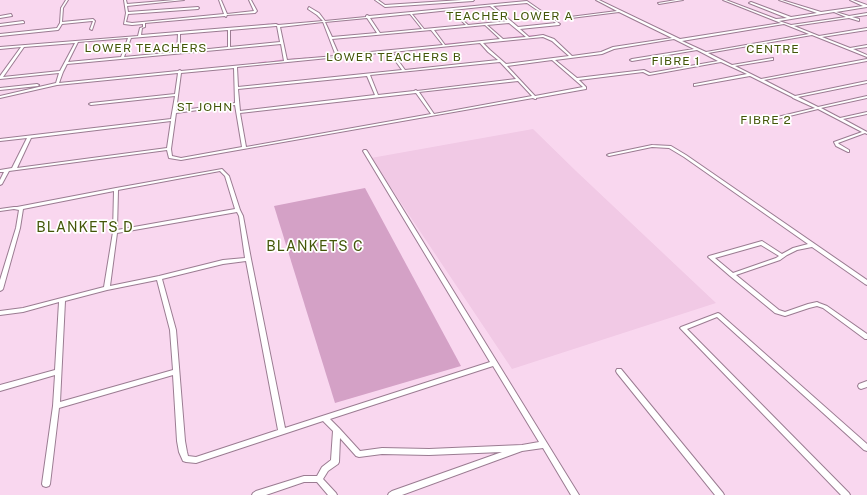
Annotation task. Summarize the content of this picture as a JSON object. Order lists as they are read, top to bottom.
{
  "districts": [
    "TEACHER LOWER A",
    "LOWER TEACHERS",
    "CENTRE",
    "LOWER TEACHERS B",
    "FIBRE 1",
    "ST JOHN",
    "FIBRE 2",
    "BLANKETS D",
    "BLANKETS C"
  ]
}
